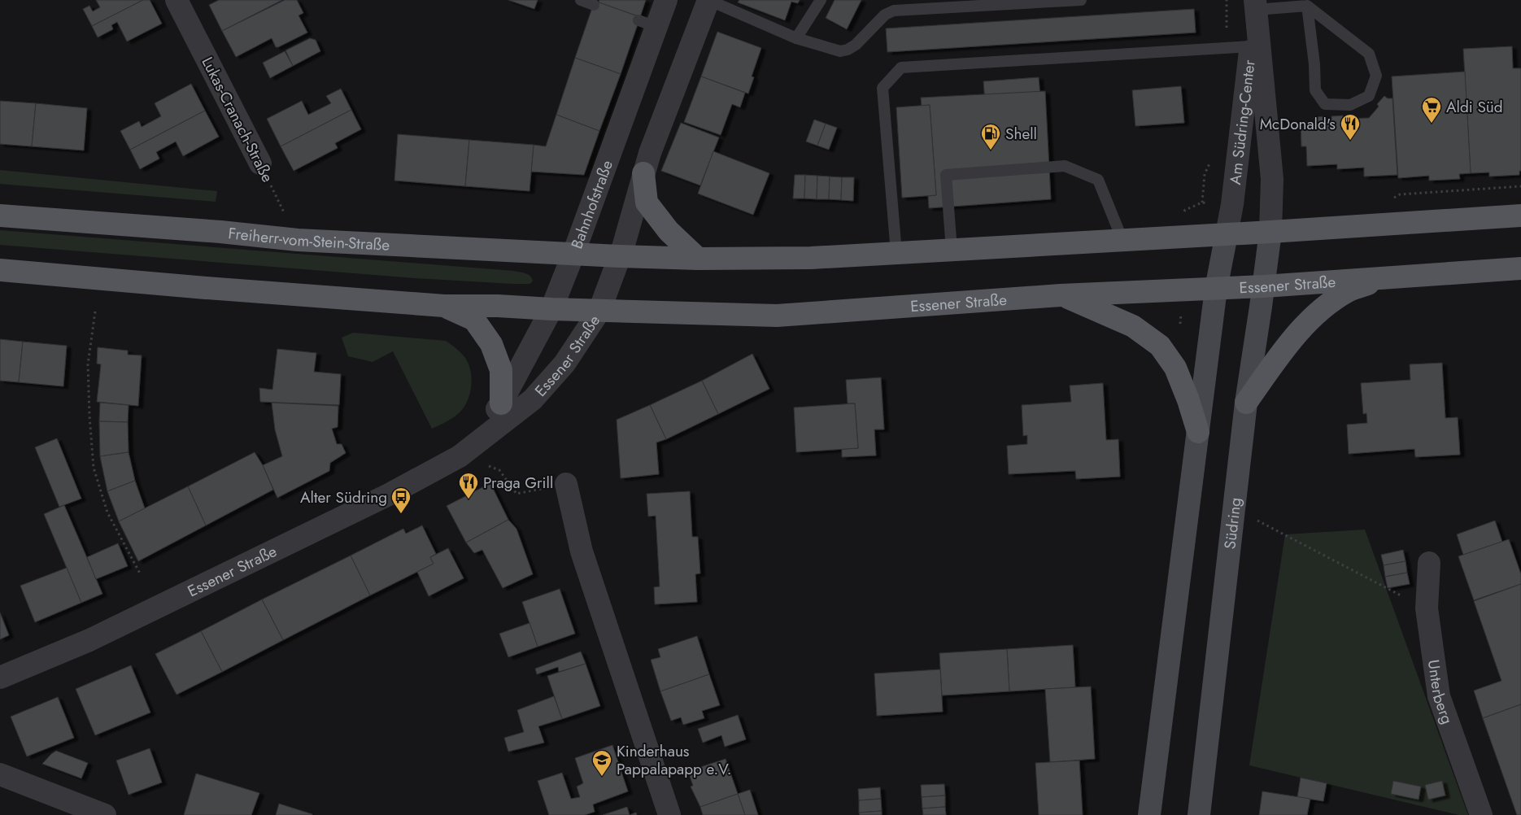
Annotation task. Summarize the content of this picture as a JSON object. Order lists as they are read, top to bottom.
{
  "streets": {
    "main road": ["Freiherr-vom-Stein-Straße", "Essener Straße", "Südring"],
    "street": [
      "Lukas-Cranach-Straße",
      "Am Südring-Center",
      "Bahnhofstraße",
      "Unterberg"
    ]
  },
  "crossings": [
    ["Lukas-Cranach-Straße", "Freiherr-vom-Stein-Straße"],
    ["Am Südring-Center", "Südring"],
    ["Bahnhofstraße", "Freiherr-vom-Stein-Straße"],
    ["Bahnhofstraße", "Essener Straße"],
    ["Essener Straße", "Südring"]
  ],
  "places": {
    "supermarket": ["Aldi Süd"],
    "restaurant": ["McDonald's", "Praga Grill"],
    "fuel station": ["Shell"],
    "bus stop": ["Alter Südring"],
    "school or university": ["Kinderhaus Pappalapapp e.V."]
  }
}
